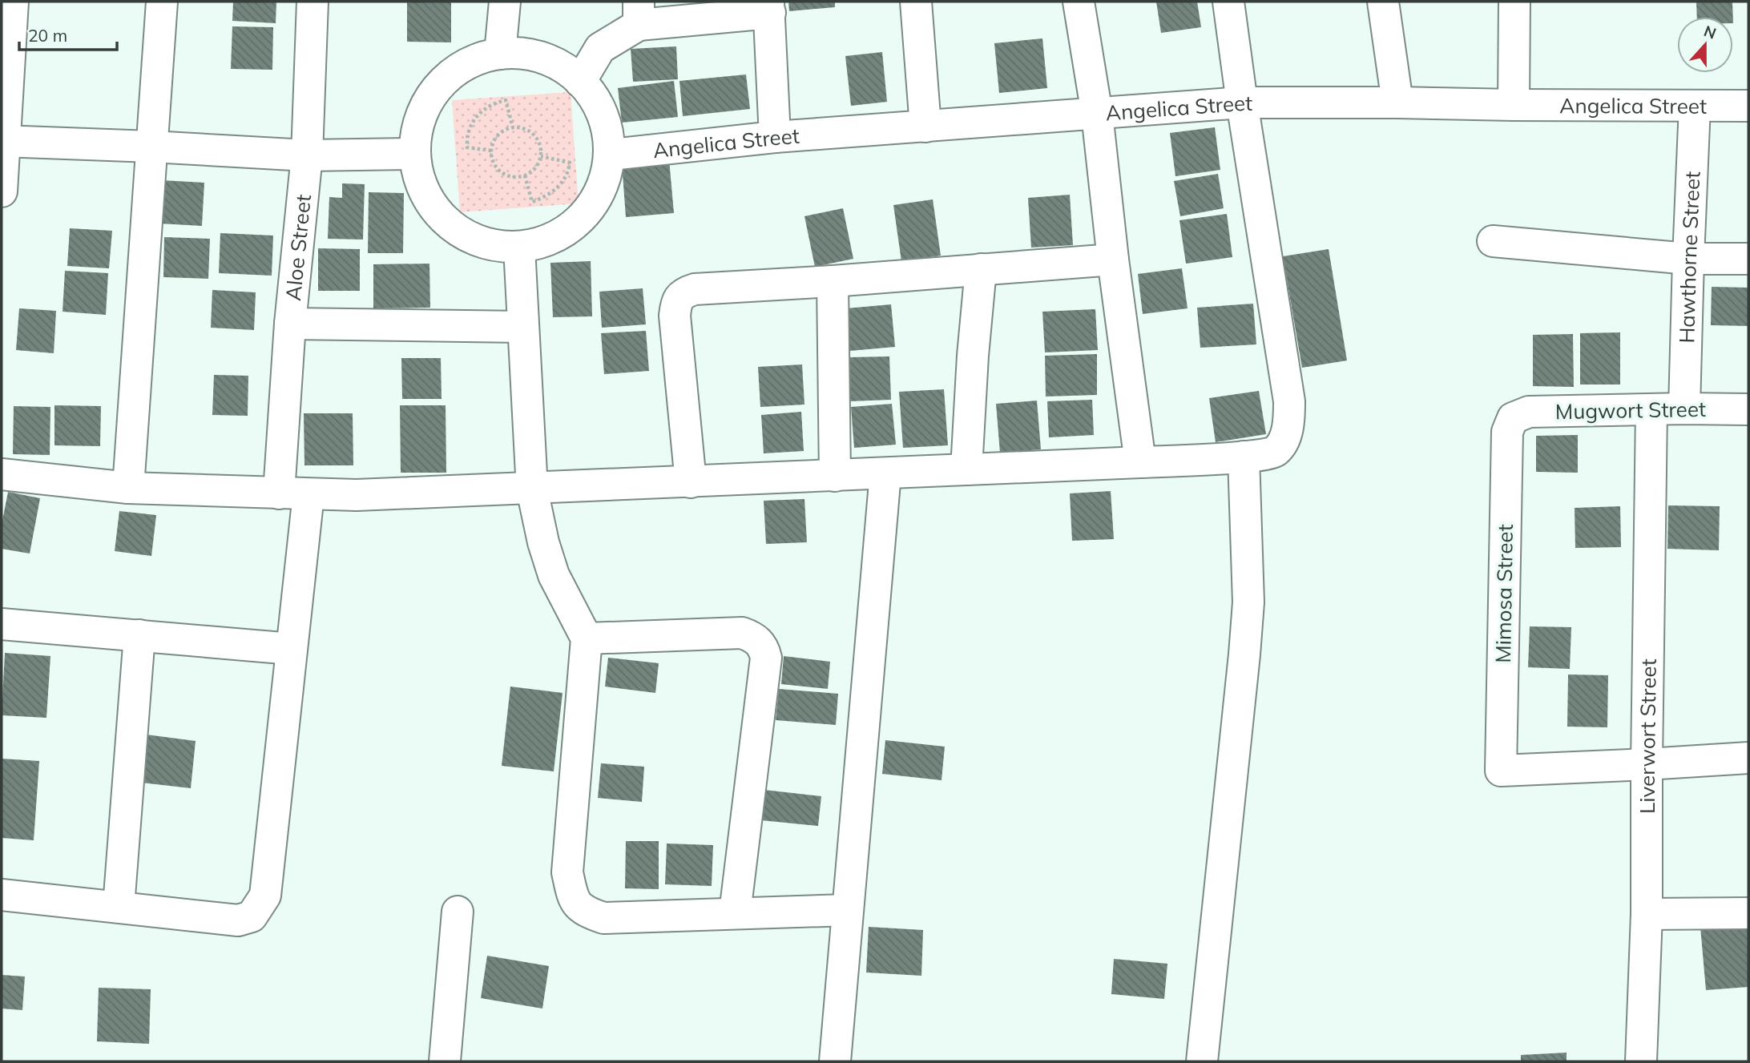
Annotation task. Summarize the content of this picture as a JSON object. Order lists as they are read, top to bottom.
{
  "streets": {
    "street": [
      "Angelica Street",
      "Aloe Street",
      "Hawthorne Street",
      "Mugwort Street",
      "Mimosa Street",
      "Liverwort Street"
    ]
  },
  "crossings": [
    ["Angelica Street", "Hawthorne Street"],
    ["Hawthorne Street", "Mugwort Street"],
    ["Mugwort Street", "Mimosa Street"],
    ["Mugwort Street", "Liverwort Street"],
    ["Mimosa Street", "Liverwort Street"]
  ],
  "scale_bar": "20 m",
  "north": "top"
}
